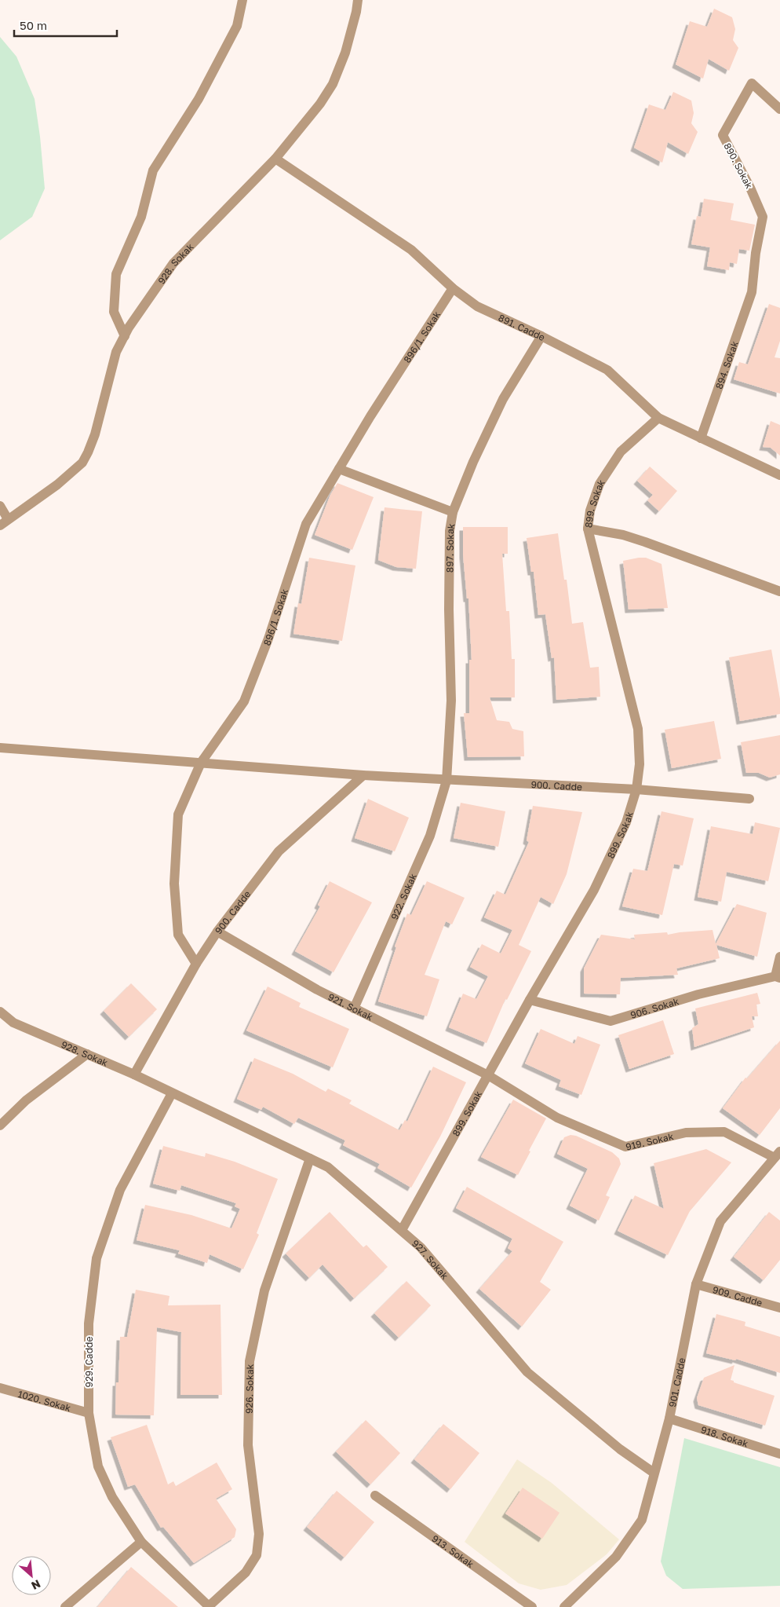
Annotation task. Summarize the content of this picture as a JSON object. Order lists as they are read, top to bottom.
{
  "streets": {
    "street": [
      "890. Sokak",
      "928. Sokak",
      "891. Cadde",
      "896/1. Sokak",
      "894. Sokak",
      "899. Sokak",
      "897. Sokak",
      "900. Cadde",
      "922. Sokak",
      "921. Sokak",
      "906. Sokak",
      "919. Sokak",
      "927. Sokak",
      "909. Cadde",
      "929. Cadde",
      "901. Cadde",
      "926. Sokak",
      "1020. Sokak",
      "918. Sokak",
      "913. Sokak"
    ]
  },
  "crossings": [
    ["890. Sokak", "894. Sokak"],
    ["928. Sokak", "891. Cadde"],
    ["928. Sokak", "900. Cadde"],
    ["928. Sokak", "927. Sokak"],
    ["928. Sokak", "929. Cadde"],
    ["891. Cadde", "896/1. Sokak"],
    ["891. Cadde", "894. Sokak"],
    ["891. Cadde", "899. Sokak"],
    ["891. Cadde", "897. Sokak"],
    ["896/1. Sokak", "900. Cadde"],
    ["899. Sokak", "900. Cadde"],
    ["899. Sokak", "921. Sokak"],
    ["899. Sokak", "906. Sokak"],
    ["899. Sokak", "919. Sokak"],
    ["899. Sokak", "927. Sokak"],
    ["897. Sokak", "900. Cadde"],
    ["897. Sokak", "922. Sokak"],
    ["900. Cadde", "922. Sokak"],
    ["900. Cadde", "921. Sokak"],
    ["922. Sokak", "921. Sokak"],
    ["921. Sokak", "919. Sokak"],
    ["919. Sokak", "901. Cadde"],
    ["927. Sokak", "929. Cadde"],
    ["927. Sokak", "901. Cadde"],
    ["927. Sokak", "926. Sokak"],
    ["909. Cadde", "901. Cadde"],
    ["929. Cadde", "926. Sokak"],
    ["929. Cadde", "1020. Sokak"],
    ["901. Cadde", "918. Sokak"]
  ],
  "scale_bar": "50 m",
  "north": "bottom right"
}
